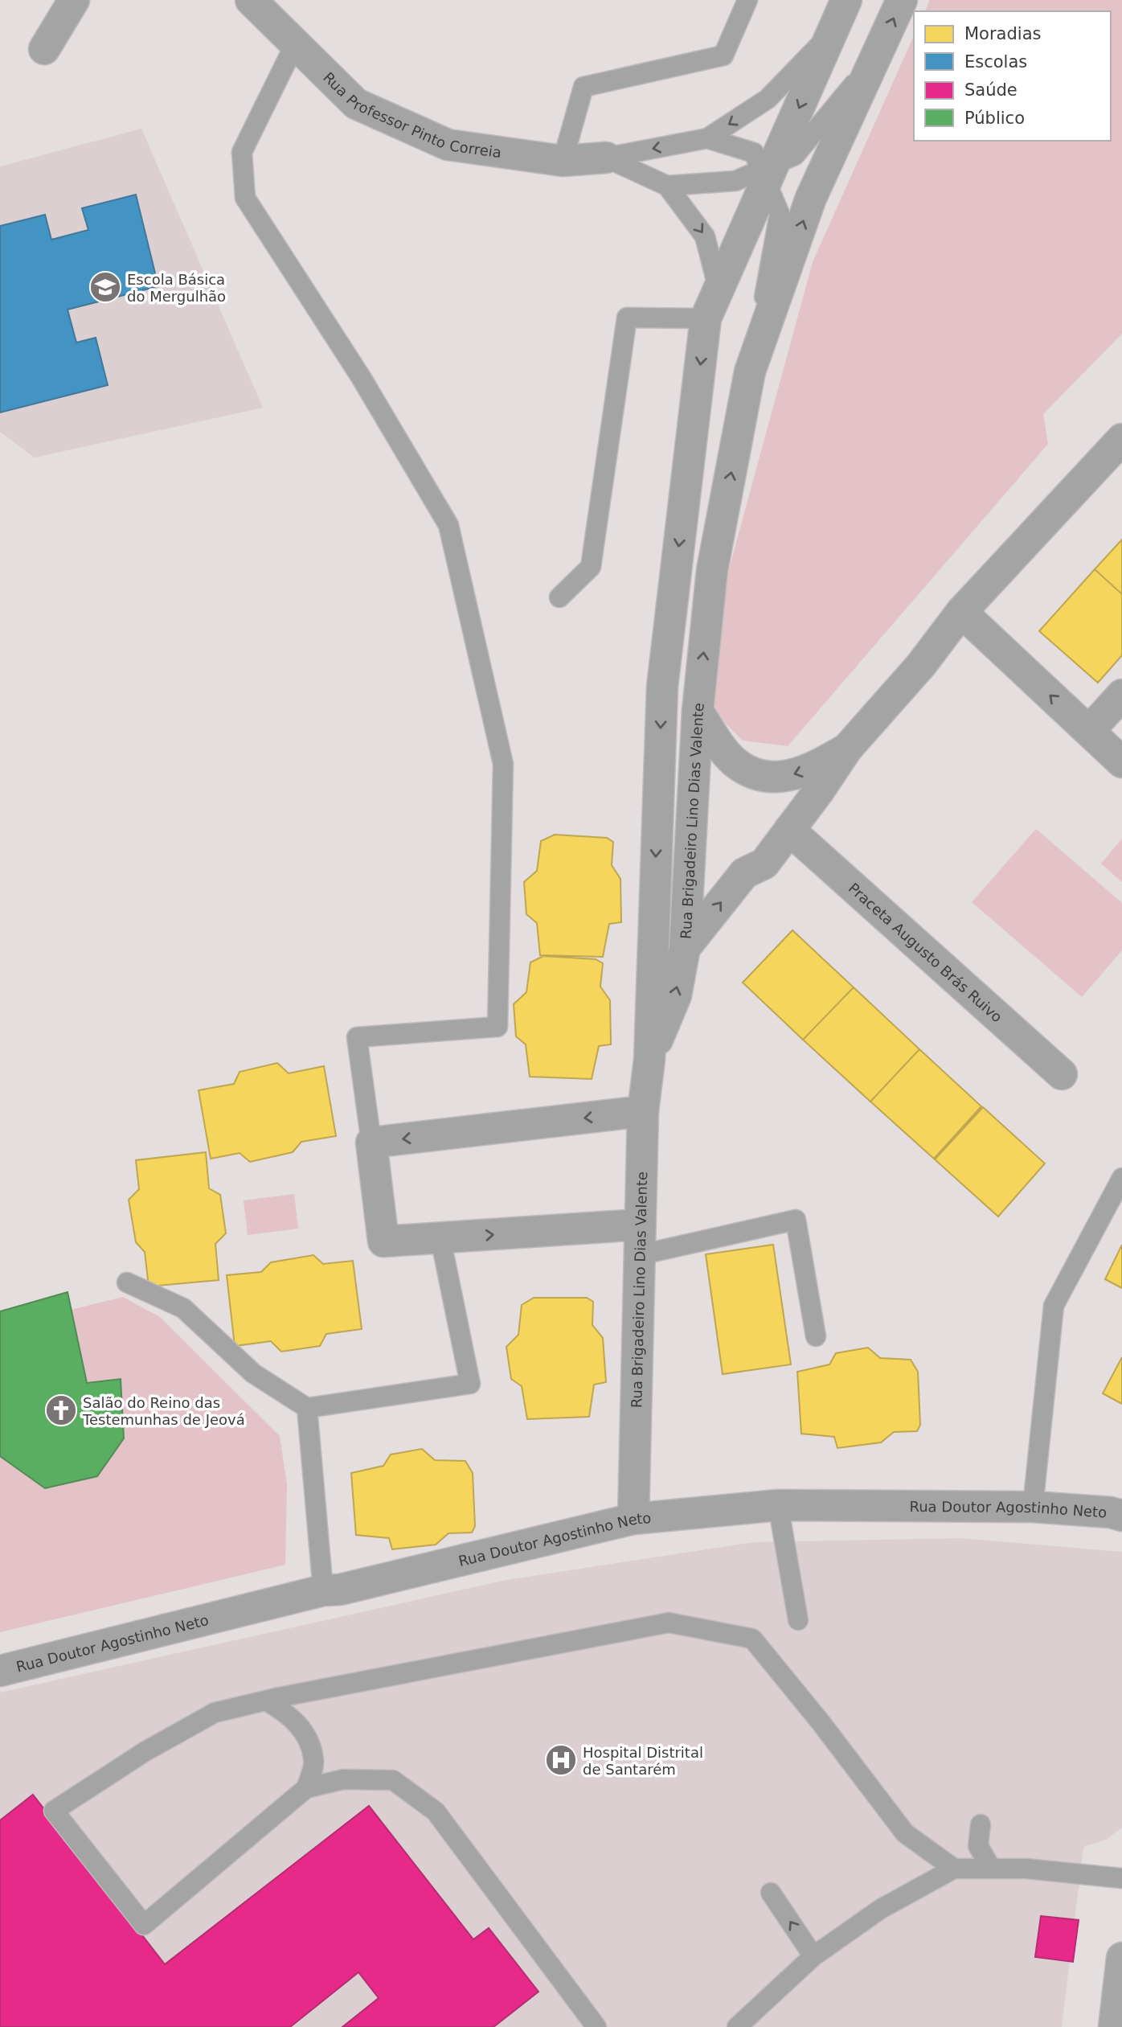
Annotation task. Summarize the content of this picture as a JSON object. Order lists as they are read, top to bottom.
{
  "streets": {
    "street": [
      "Rua Professor Pinto Correia",
      "Rua Brigadeiro Lino Dias Valente",
      "Praceta Augusto Brás Ruivo",
      "Rua Doutor Agostinho Neto"
    ]
  },
  "crossings": [
    ["Rua Brigadeiro Lino Dias Valente", "Praceta Augusto Brás Ruivo"],
    ["Rua Brigadeiro Lino Dias Valente", "Rua Doutor Agostinho Neto"]
  ],
  "places": {
    "school or university": ["Escola Básica do Mergulhão"],
    "church": ["Salão do Reino das Testemunhas de Jeová"],
    "hospital": ["Hospital Distrital de Santarém"]
  },
  "legend": [
    "Moradias",
    "Escolas",
    "Saúde",
    "Público"
  ]
}
